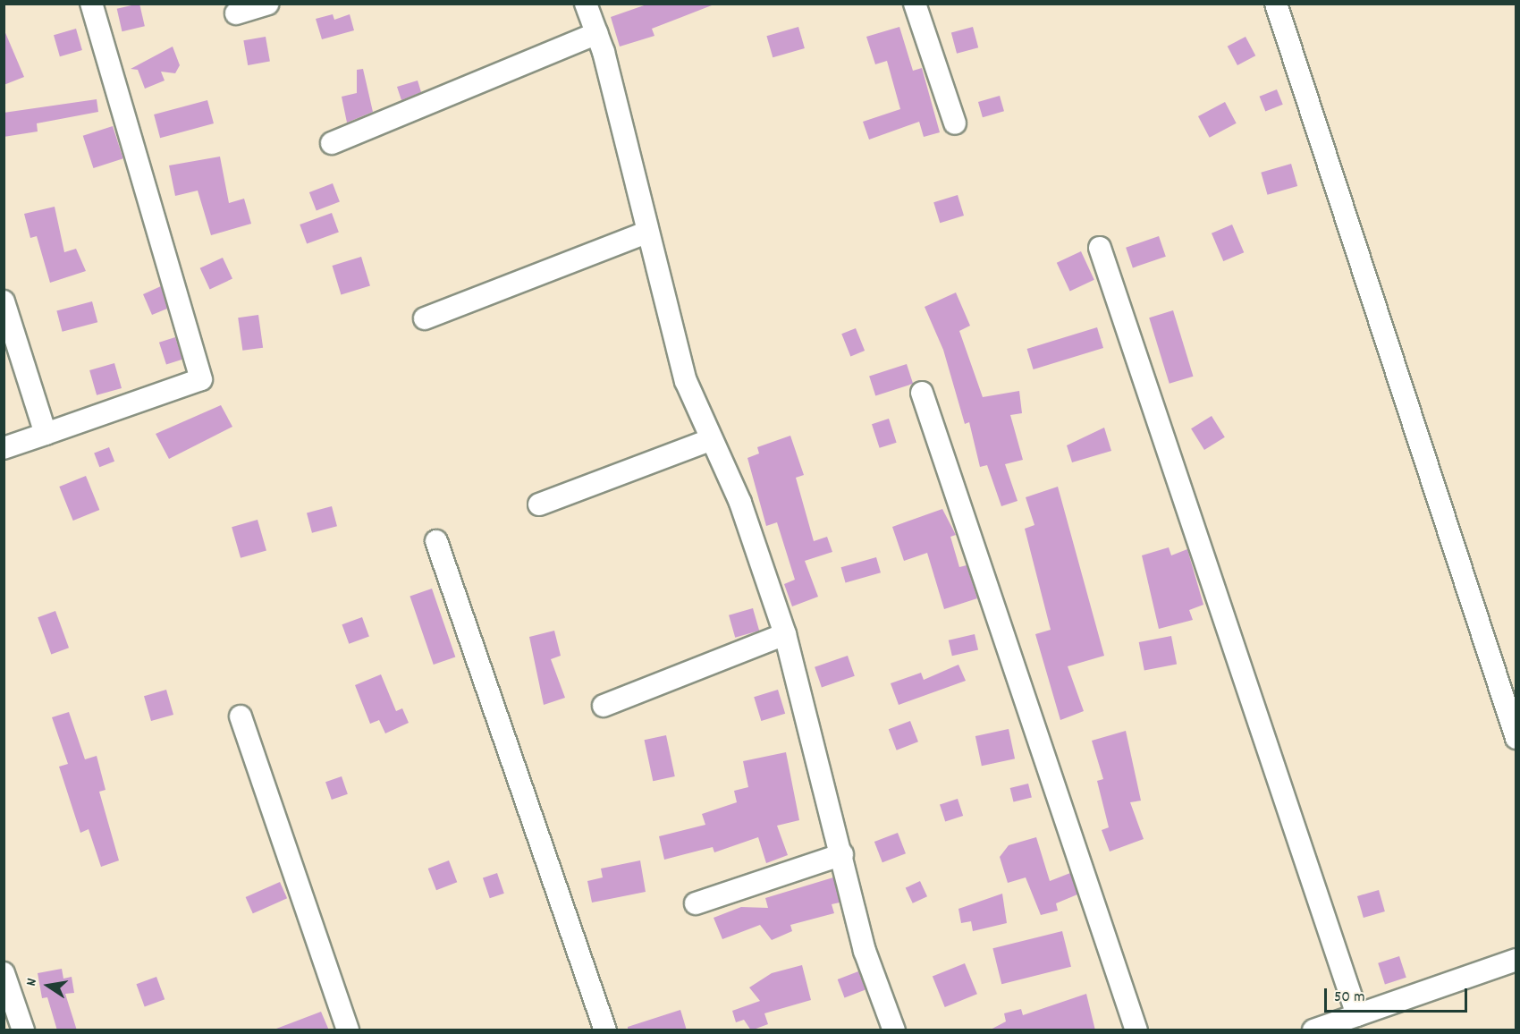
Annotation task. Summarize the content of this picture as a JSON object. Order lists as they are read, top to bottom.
{
  "scale_bar": "50 m",
  "north": "left"
}
